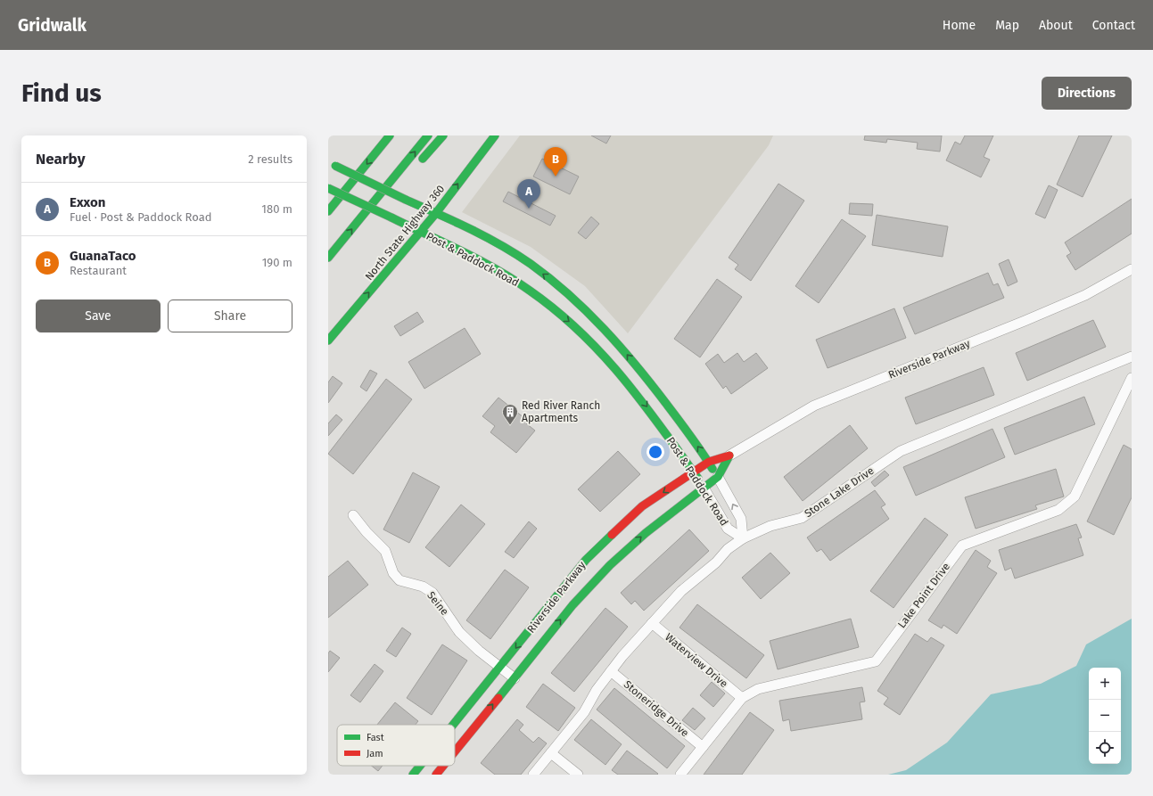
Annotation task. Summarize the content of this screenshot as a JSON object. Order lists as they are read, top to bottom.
{
  "streets": {
    "main road": ["North State Highway 360", "Post & Paddock Road", "Riverside Parkway"],
    "street": [
      "Stone Lake Drive",
      "Lake Point Drive",
      "Seine",
      "Waterview Drive",
      "Stoneridge Drive"
    ]
  },
  "crossings": [
    ["North State Highway 360", "Post & Paddock Road"],
    ["Post & Paddock Road", "Riverside Parkway"],
    ["Post & Paddock Road", "Stone Lake Drive"],
    ["Riverside Parkway", "Seine"],
    ["Stone Lake Drive", "Waterview Drive"],
    ["Stone Lake Drive", "Stoneridge Drive"],
    ["Lake Point Drive", "Waterview Drive"],
    ["Lake Point Drive", "Stoneridge Drive"]
  ],
  "places": {
    "building": ["Red River Ranch Apartments"]
  },
  "legend": ["Fast", "Jam"],
  "page": {
    "header": "Gridwalk",
    "nav": [
      "Home",
      "Map",
      "About",
      "Contact"
    ],
    "buttons": [
      "Directions",
      ["Save", "Share"]
    ],
    "title": "Find us",
    "heading": ["Nearby", "2 results"],
    "pins": ["B", "A"],
    "list": [
      {
        "mark": "A",
        "name": "Exxon",
        "note": "Fuel · Post & Paddock Road",
        "value": "180 m"
      },
      {
        "mark": "B",
        "name": "GuanaTaco",
        "note": "Restaurant",
        "value": "190 m"
      }
    ],
    "map_buttons": ["+", "−"]
  }
}
